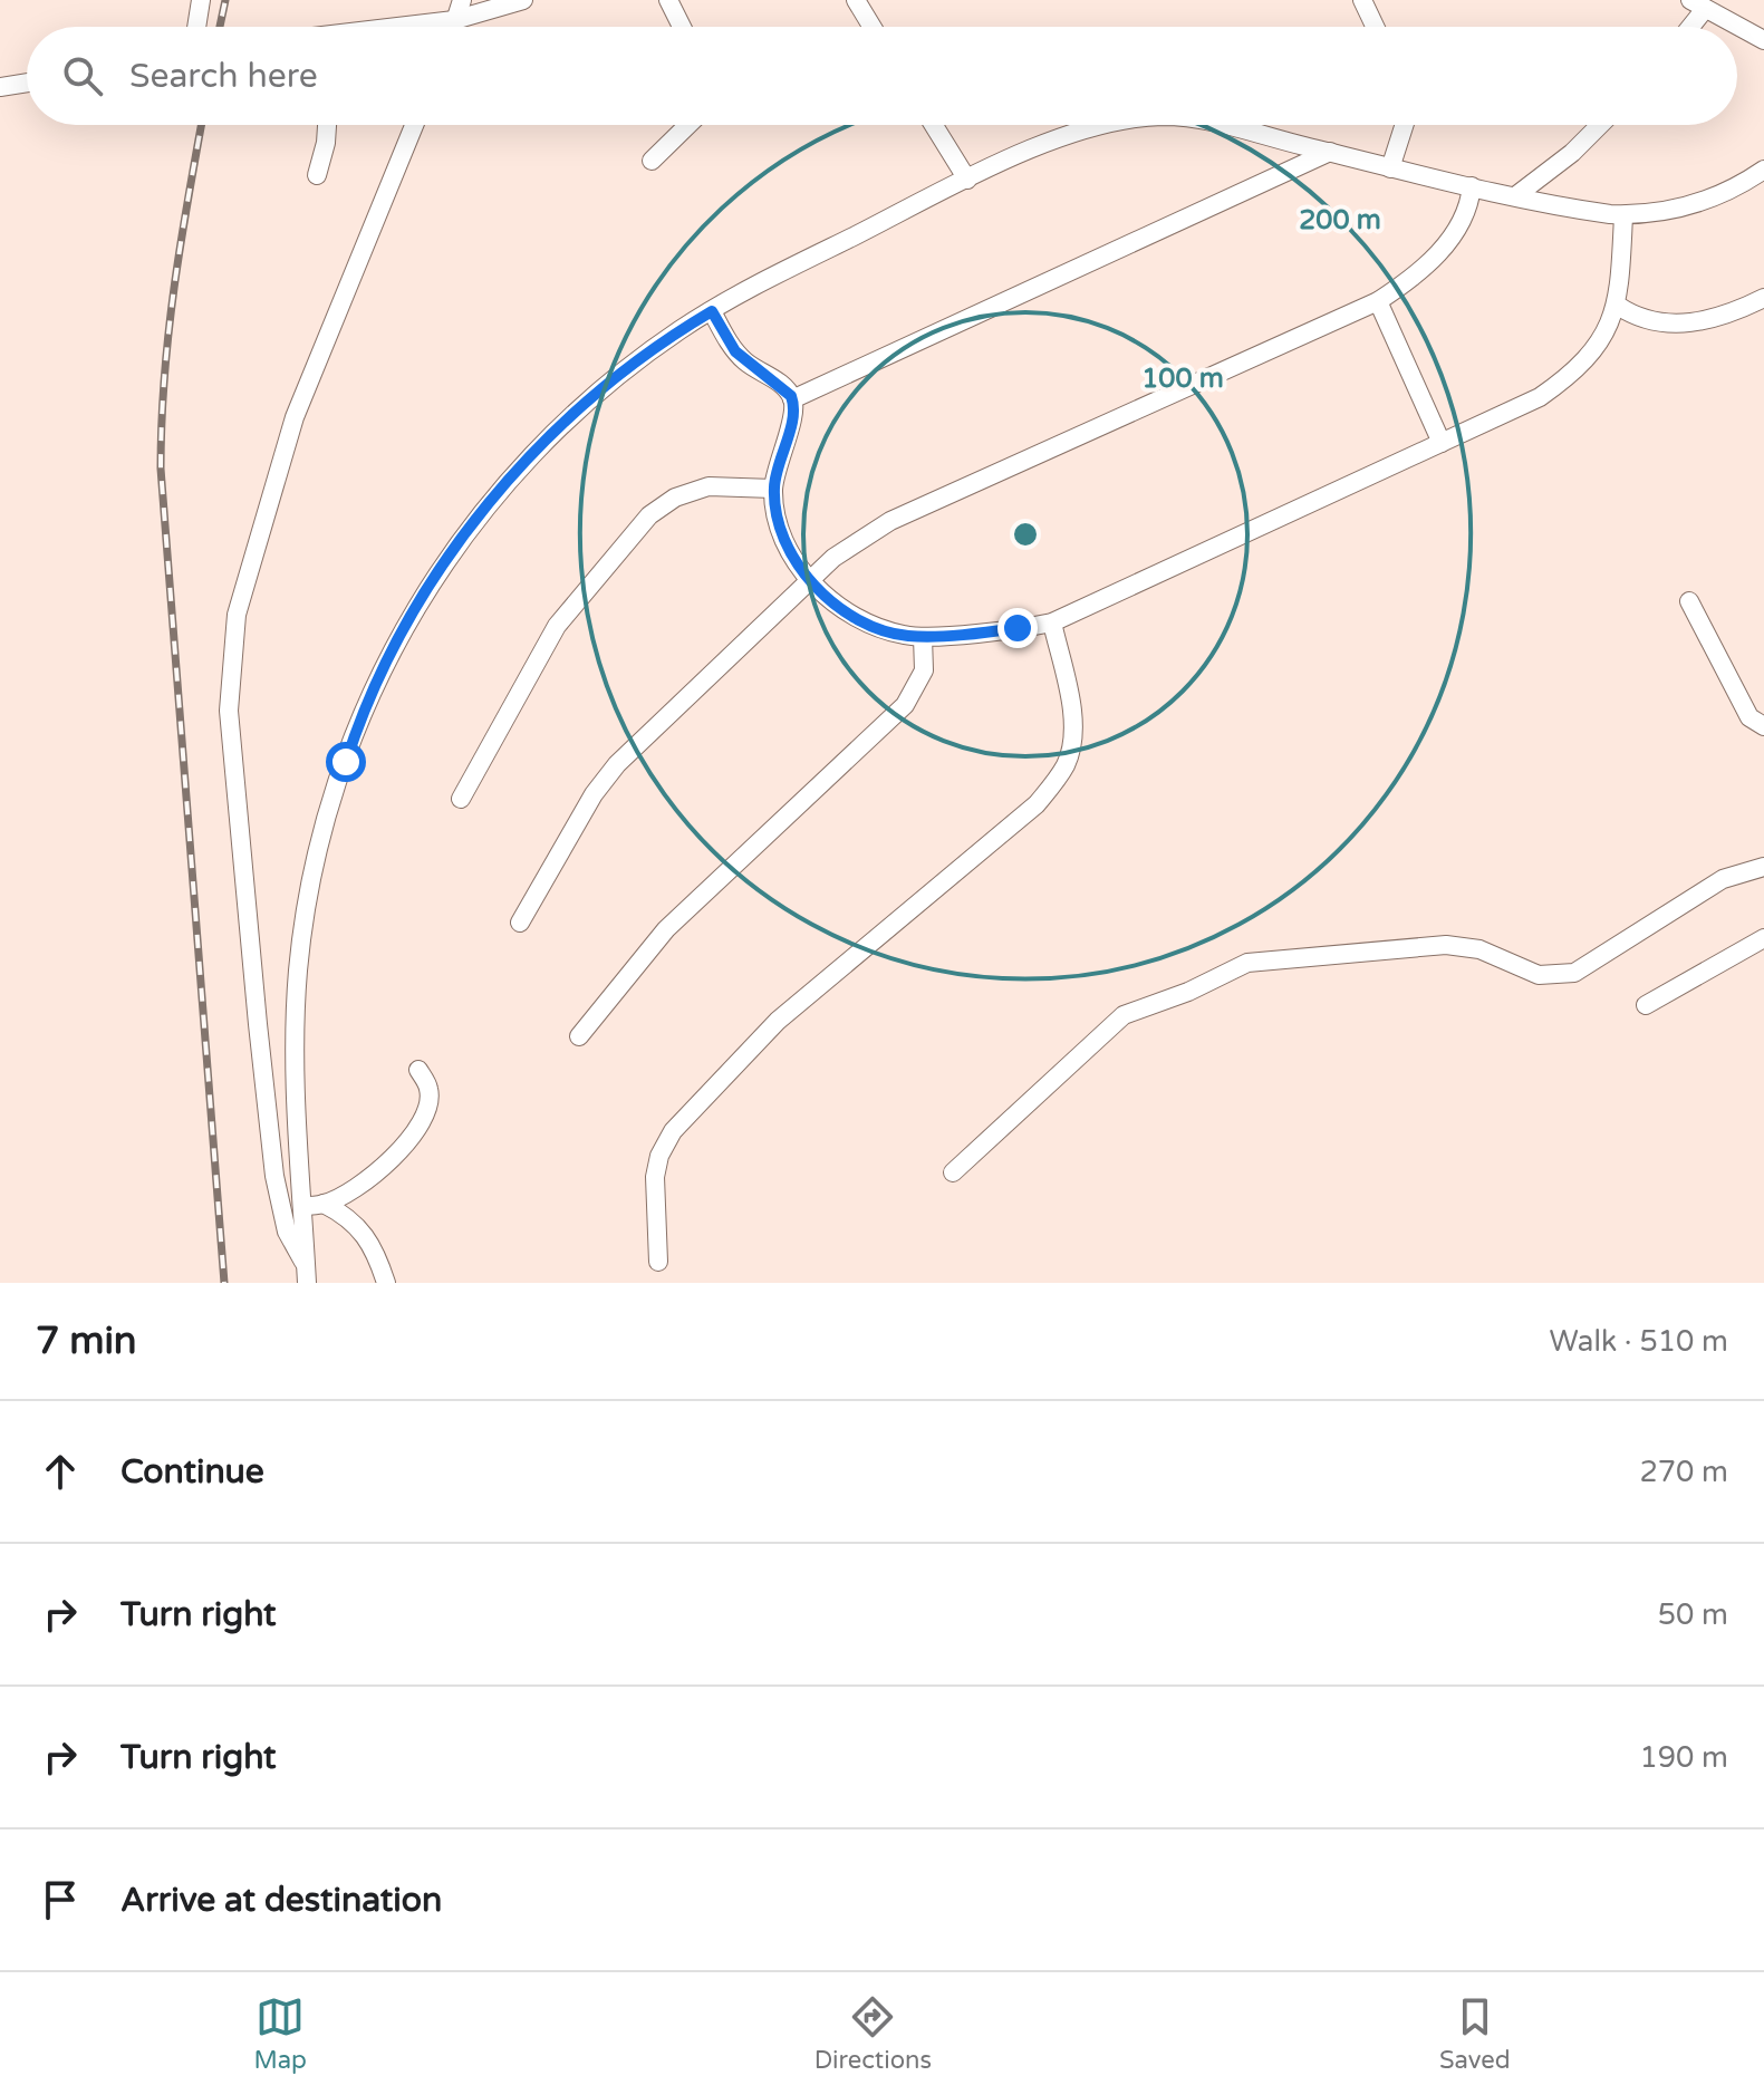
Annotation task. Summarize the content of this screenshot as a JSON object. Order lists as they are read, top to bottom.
{
  "page": {
    "search": "Search here",
    "heading": ["7 min", "Walk · 510 m"],
    "list": [
      ["Continue", "270 m"],
      ["Turn right", "50 m"],
      ["Turn right", "190 m"],
      "Arrive at destination"
    ],
    "nav": ["Map", "Directions", "Saved"]
  },
  "rings": ["200 m", "100 m"]
}
